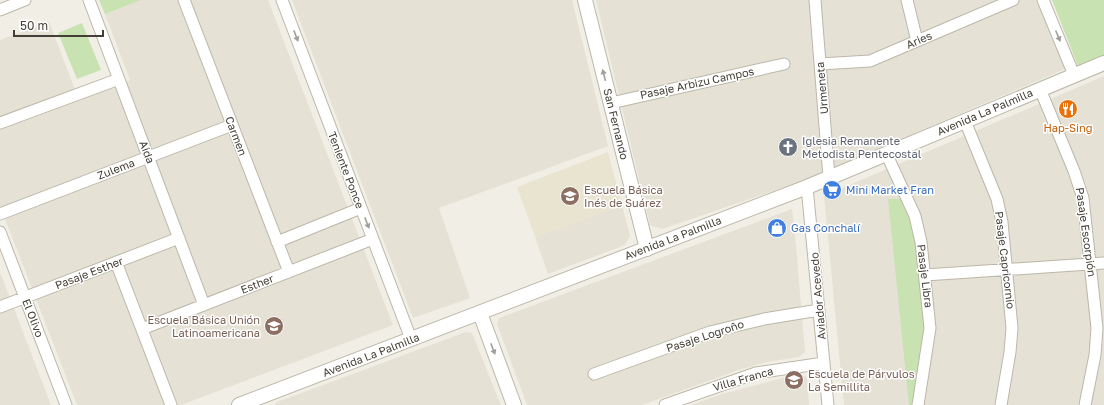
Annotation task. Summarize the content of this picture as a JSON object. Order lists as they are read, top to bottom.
{
  "streets": {
    "street": [
      "Aries",
      "Pasaje Arbizu Campos",
      "Urmeneta",
      "Avenida La Palmilla",
      "San Fernando",
      "Carmen",
      "Aida",
      "Zulema",
      "Teniente Ponce",
      "Pasaje Escorpión",
      "Pasaje Capricornio",
      "Pasaje Esther",
      "Pasaje Libra",
      "Esther",
      "Aviador Acevedo",
      "El Olivo",
      "Pasaje Logroño",
      "Villa Franca"
    ]
  },
  "crossings": [
    ["Aries", "Urmeneta"],
    ["Pasaje Arbizu Campos", "San Fernando"],
    ["Urmeneta", "Avenida La Palmilla"],
    ["Avenida La Palmilla", "San Fernando"],
    ["Avenida La Palmilla", "Teniente Ponce"],
    ["Avenida La Palmilla", "Pasaje Escorpión"],
    ["Avenida La Palmilla", "Pasaje Capricornio"],
    ["Avenida La Palmilla", "Pasaje Libra"],
    ["Avenida La Palmilla", "Aviador Acevedo"],
    ["Carmen", "Zulema"],
    ["Carmen", "Esther"],
    ["Aida", "Zulema"],
    ["Aida", "Pasaje Esther"],
    ["Aida", "Esther"],
    ["Teniente Ponce", "Esther"],
    ["Pasaje Esther", "El Olivo"],
    ["Aviador Acevedo", "Pasaje Logroño"],
    ["Aviador Acevedo", "Villa Franca"]
  ],
  "one_way": ["San Fernando", "Teniente Ponce"],
  "places": {
    "restaurant": ["Hap-Sing"],
    "church": ["Iglesia Remanente Metodista Pentecostal"],
    "supermarket": ["Mini Market Fran"],
    "school or university": ["Escuela Básica Inés de Suárez", "Escuela Básica Unión Latinoamericana", "Escuela de Párvulos La Semillita"],
    "shop": ["Gas Conchalí"]
  },
  "scale_bar": "50 m"
}
